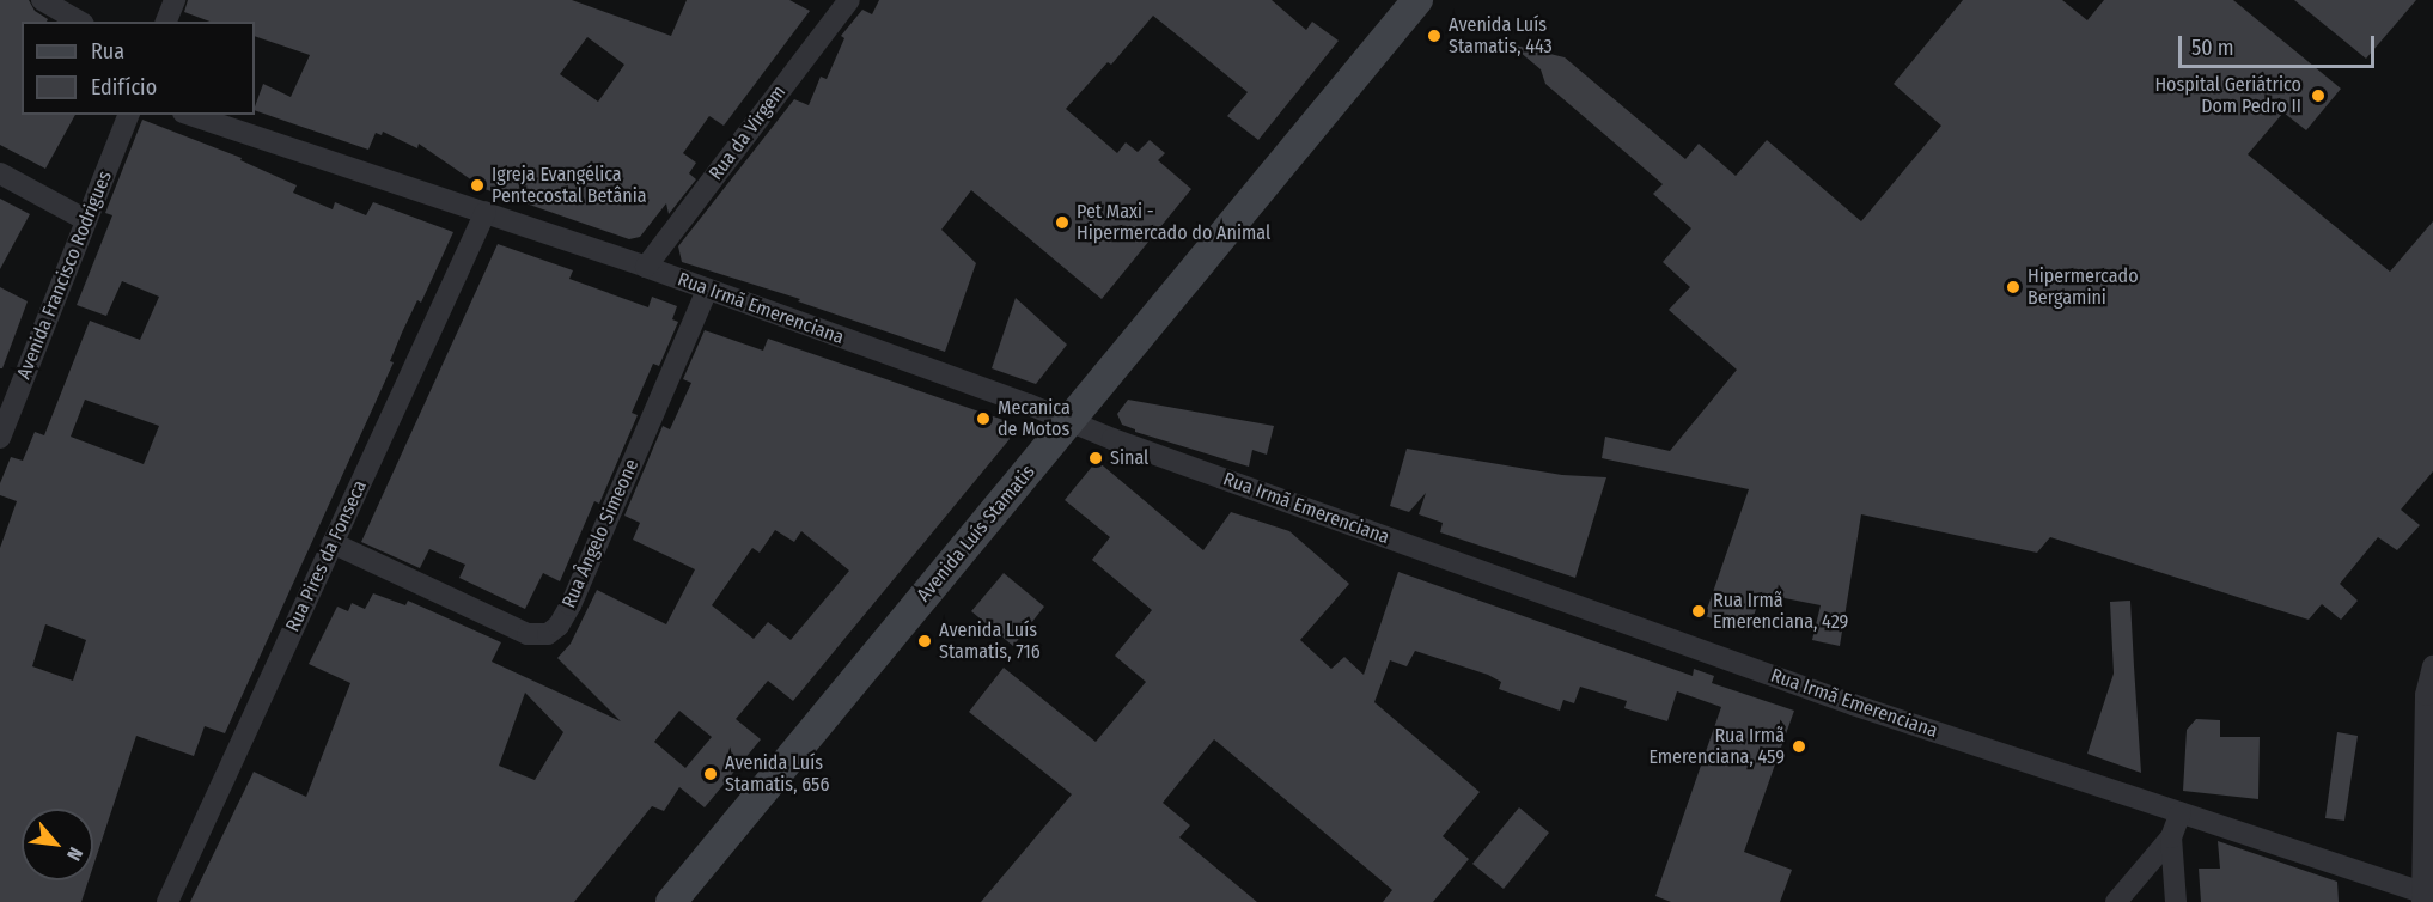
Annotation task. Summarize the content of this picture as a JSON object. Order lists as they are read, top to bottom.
{
  "streets": {
    "main road": ["Avenida Luís Stamatis"],
    "street": [
      "Rua da Virgem",
      "Avenida Francisco Rodrigues",
      "Rua Irmã Emerenciana",
      "Rua Ângelo Simeone",
      "Rua Pires da Fonseca"
    ]
  },
  "crossings": [
    ["Rua da Virgem", "Rua Irmã Emerenciana"],
    ["Rua Irmã Emerenciana", "Rua Ângelo Simeone"],
    ["Rua Irmã Emerenciana", "Avenida Luís Stamatis"],
    ["Rua Irmã Emerenciana", "Rua Pires da Fonseca"],
    ["Rua Ângelo Simeone", "Rua Pires da Fonseca"]
  ],
  "places": [
    "Avenida Luís Stamatis, 443",
    "Hospital Geriátrico Dom Pedro II",
    "Igreja Evangélica Pentecostal Betânia",
    "Pet Maxi - Hipermercado do Animal",
    "Hipermercado Bergamini",
    "Mecanica de Motos",
    "Sinal",
    "Rua Irmã Emerenciana, 429",
    "Avenida Luís Stamatis, 716",
    "Rua Irmã Emerenciana, 459",
    "Avenida Luís Stamatis, 656"
  ],
  "legend": ["Rua", "Edifício"],
  "scale_bar": "50 m",
  "north": "bottom right"
}
